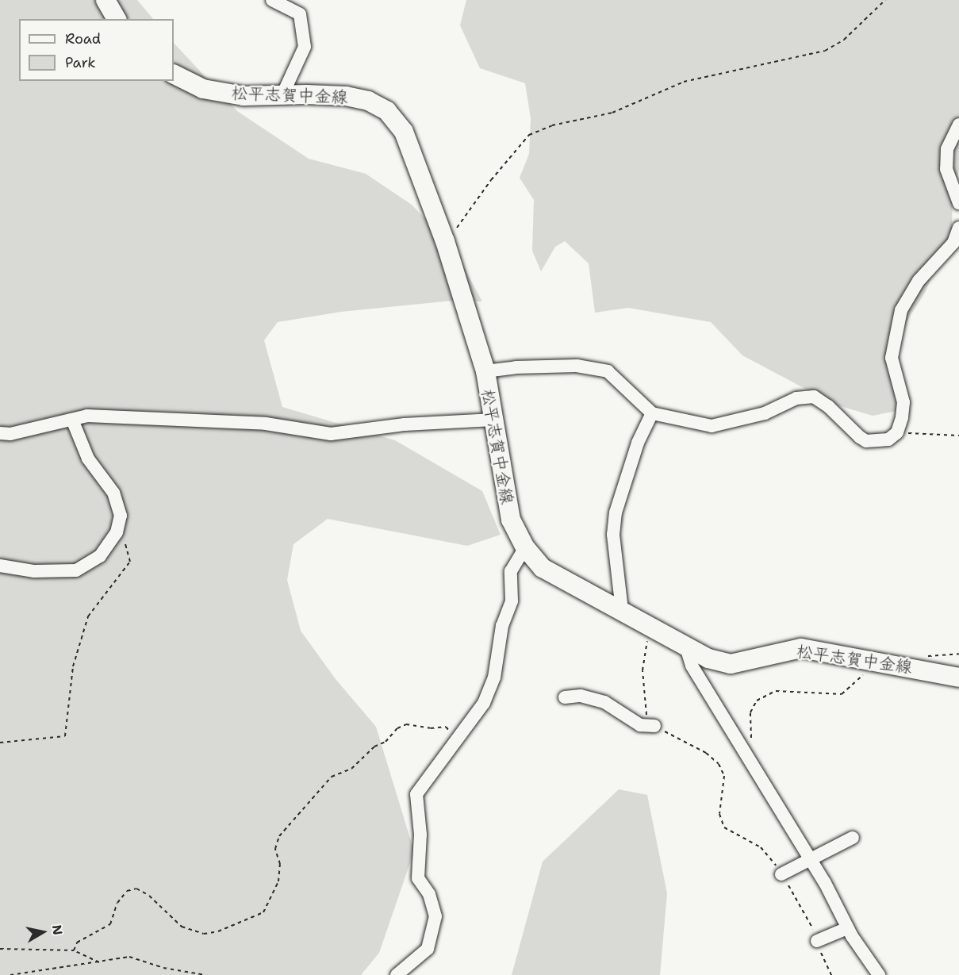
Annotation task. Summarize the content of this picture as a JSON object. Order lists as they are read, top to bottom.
{
  "streets": {
    "main road": ["松平志賀中金線"]
  },
  "legend": ["Road", "Park"],
  "north": "right"
}
